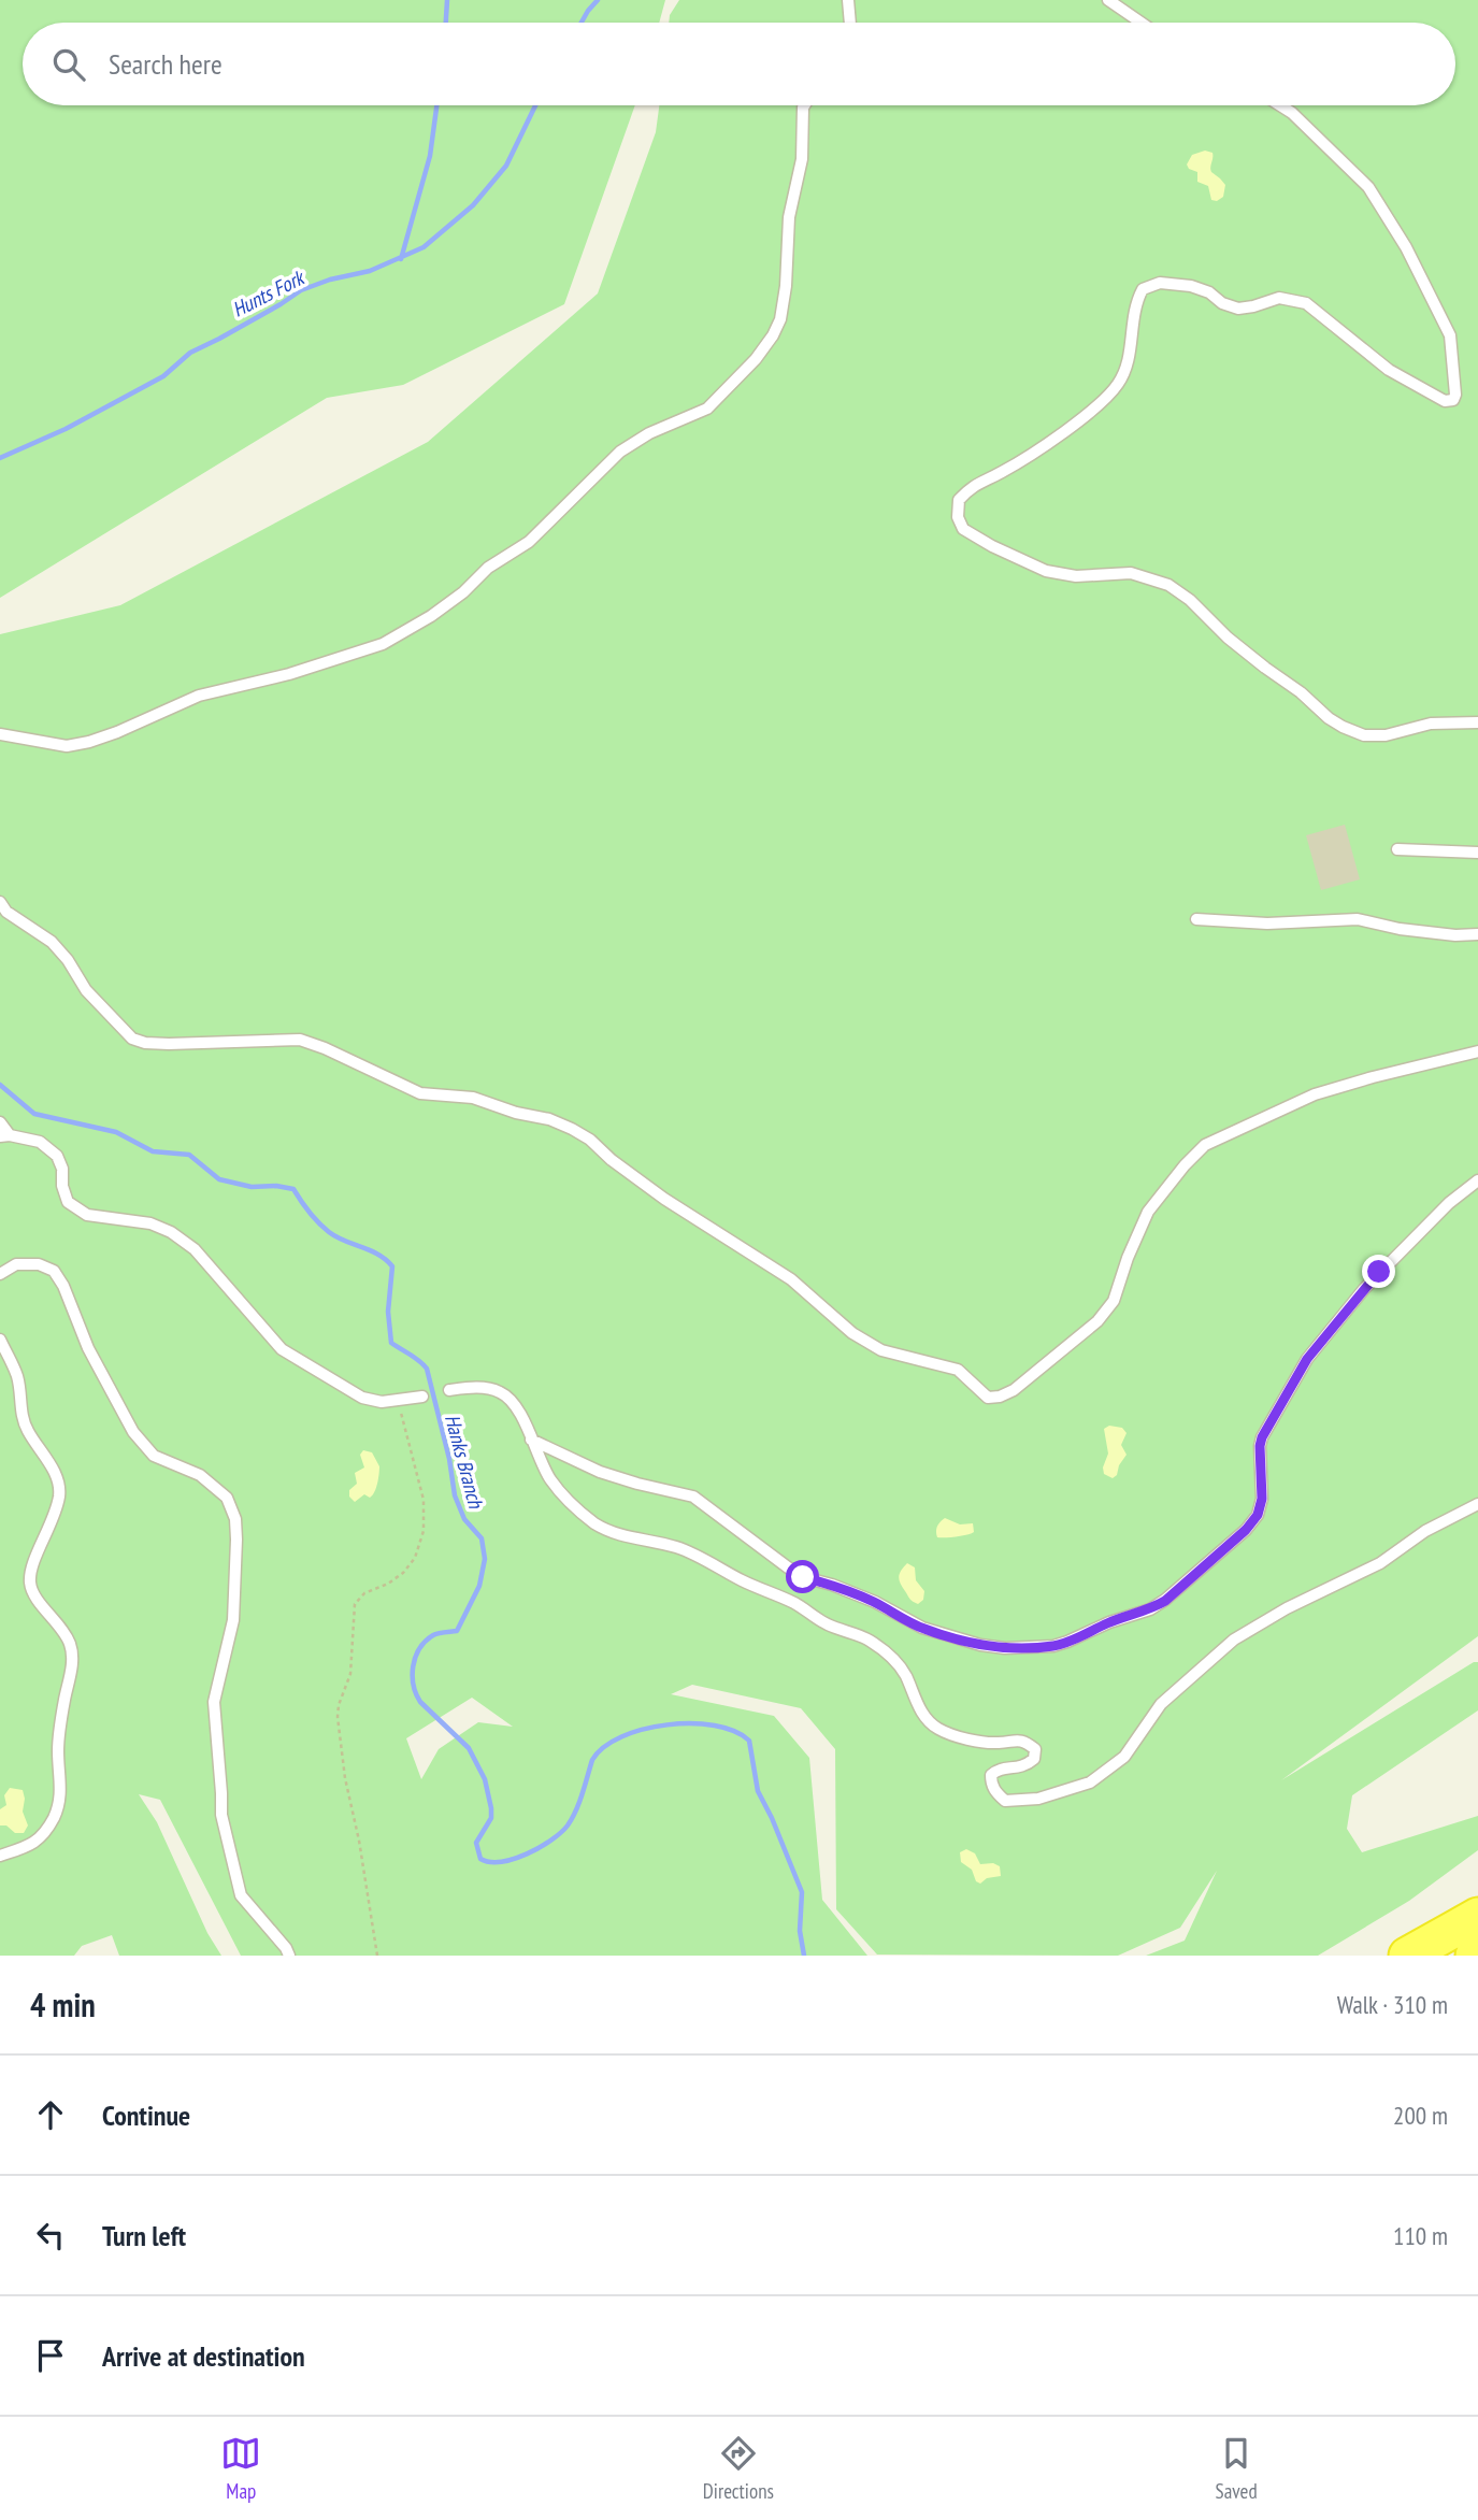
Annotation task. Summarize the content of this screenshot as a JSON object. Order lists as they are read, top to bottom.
{
  "water": ["Hunts Fork", "Hanks Branch"],
  "page": {
    "search": "Search here",
    "heading": ["4 min", "Walk · 310 m"],
    "list": [
      ["Continue", "200 m"],
      ["Turn left", "110 m"],
      "Arrive at destination"
    ],
    "nav": ["Map", "Directions", "Saved"]
  }
}
